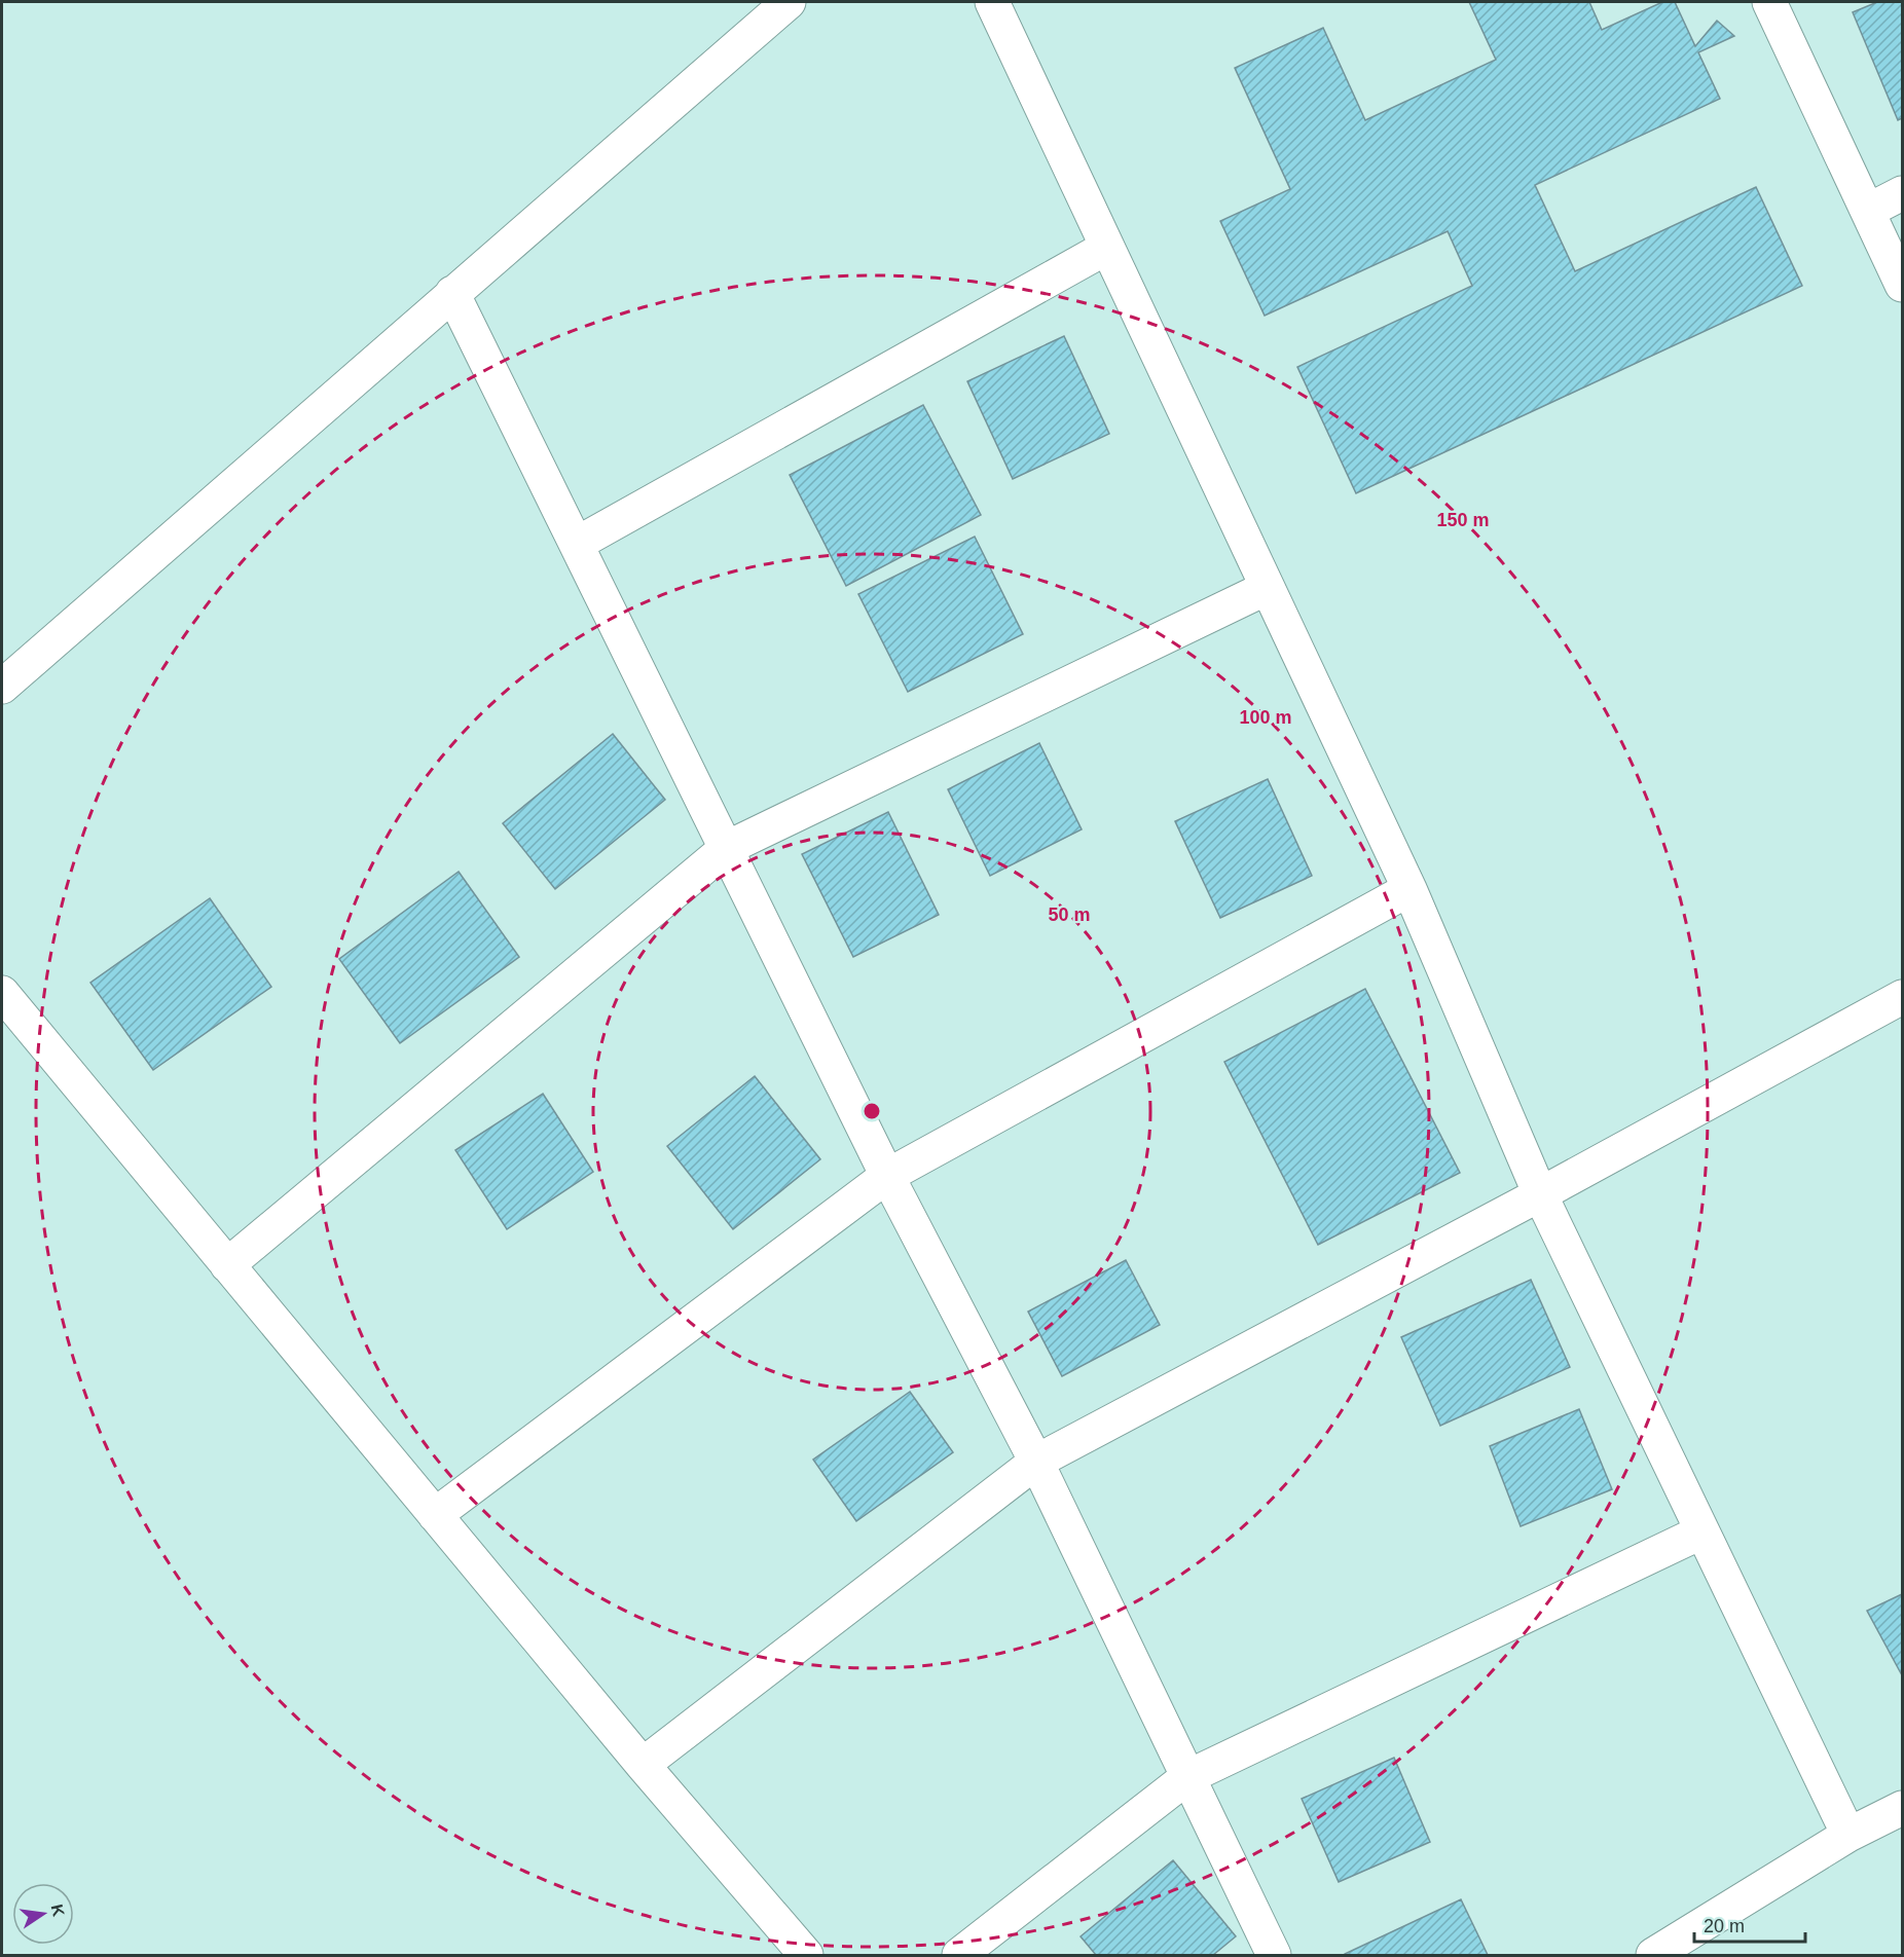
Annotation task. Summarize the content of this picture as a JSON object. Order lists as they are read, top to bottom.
{
  "scale_bar": "20 m",
  "north": "right",
  "rings": ["150 m", "100 m", "50 m"]
}
